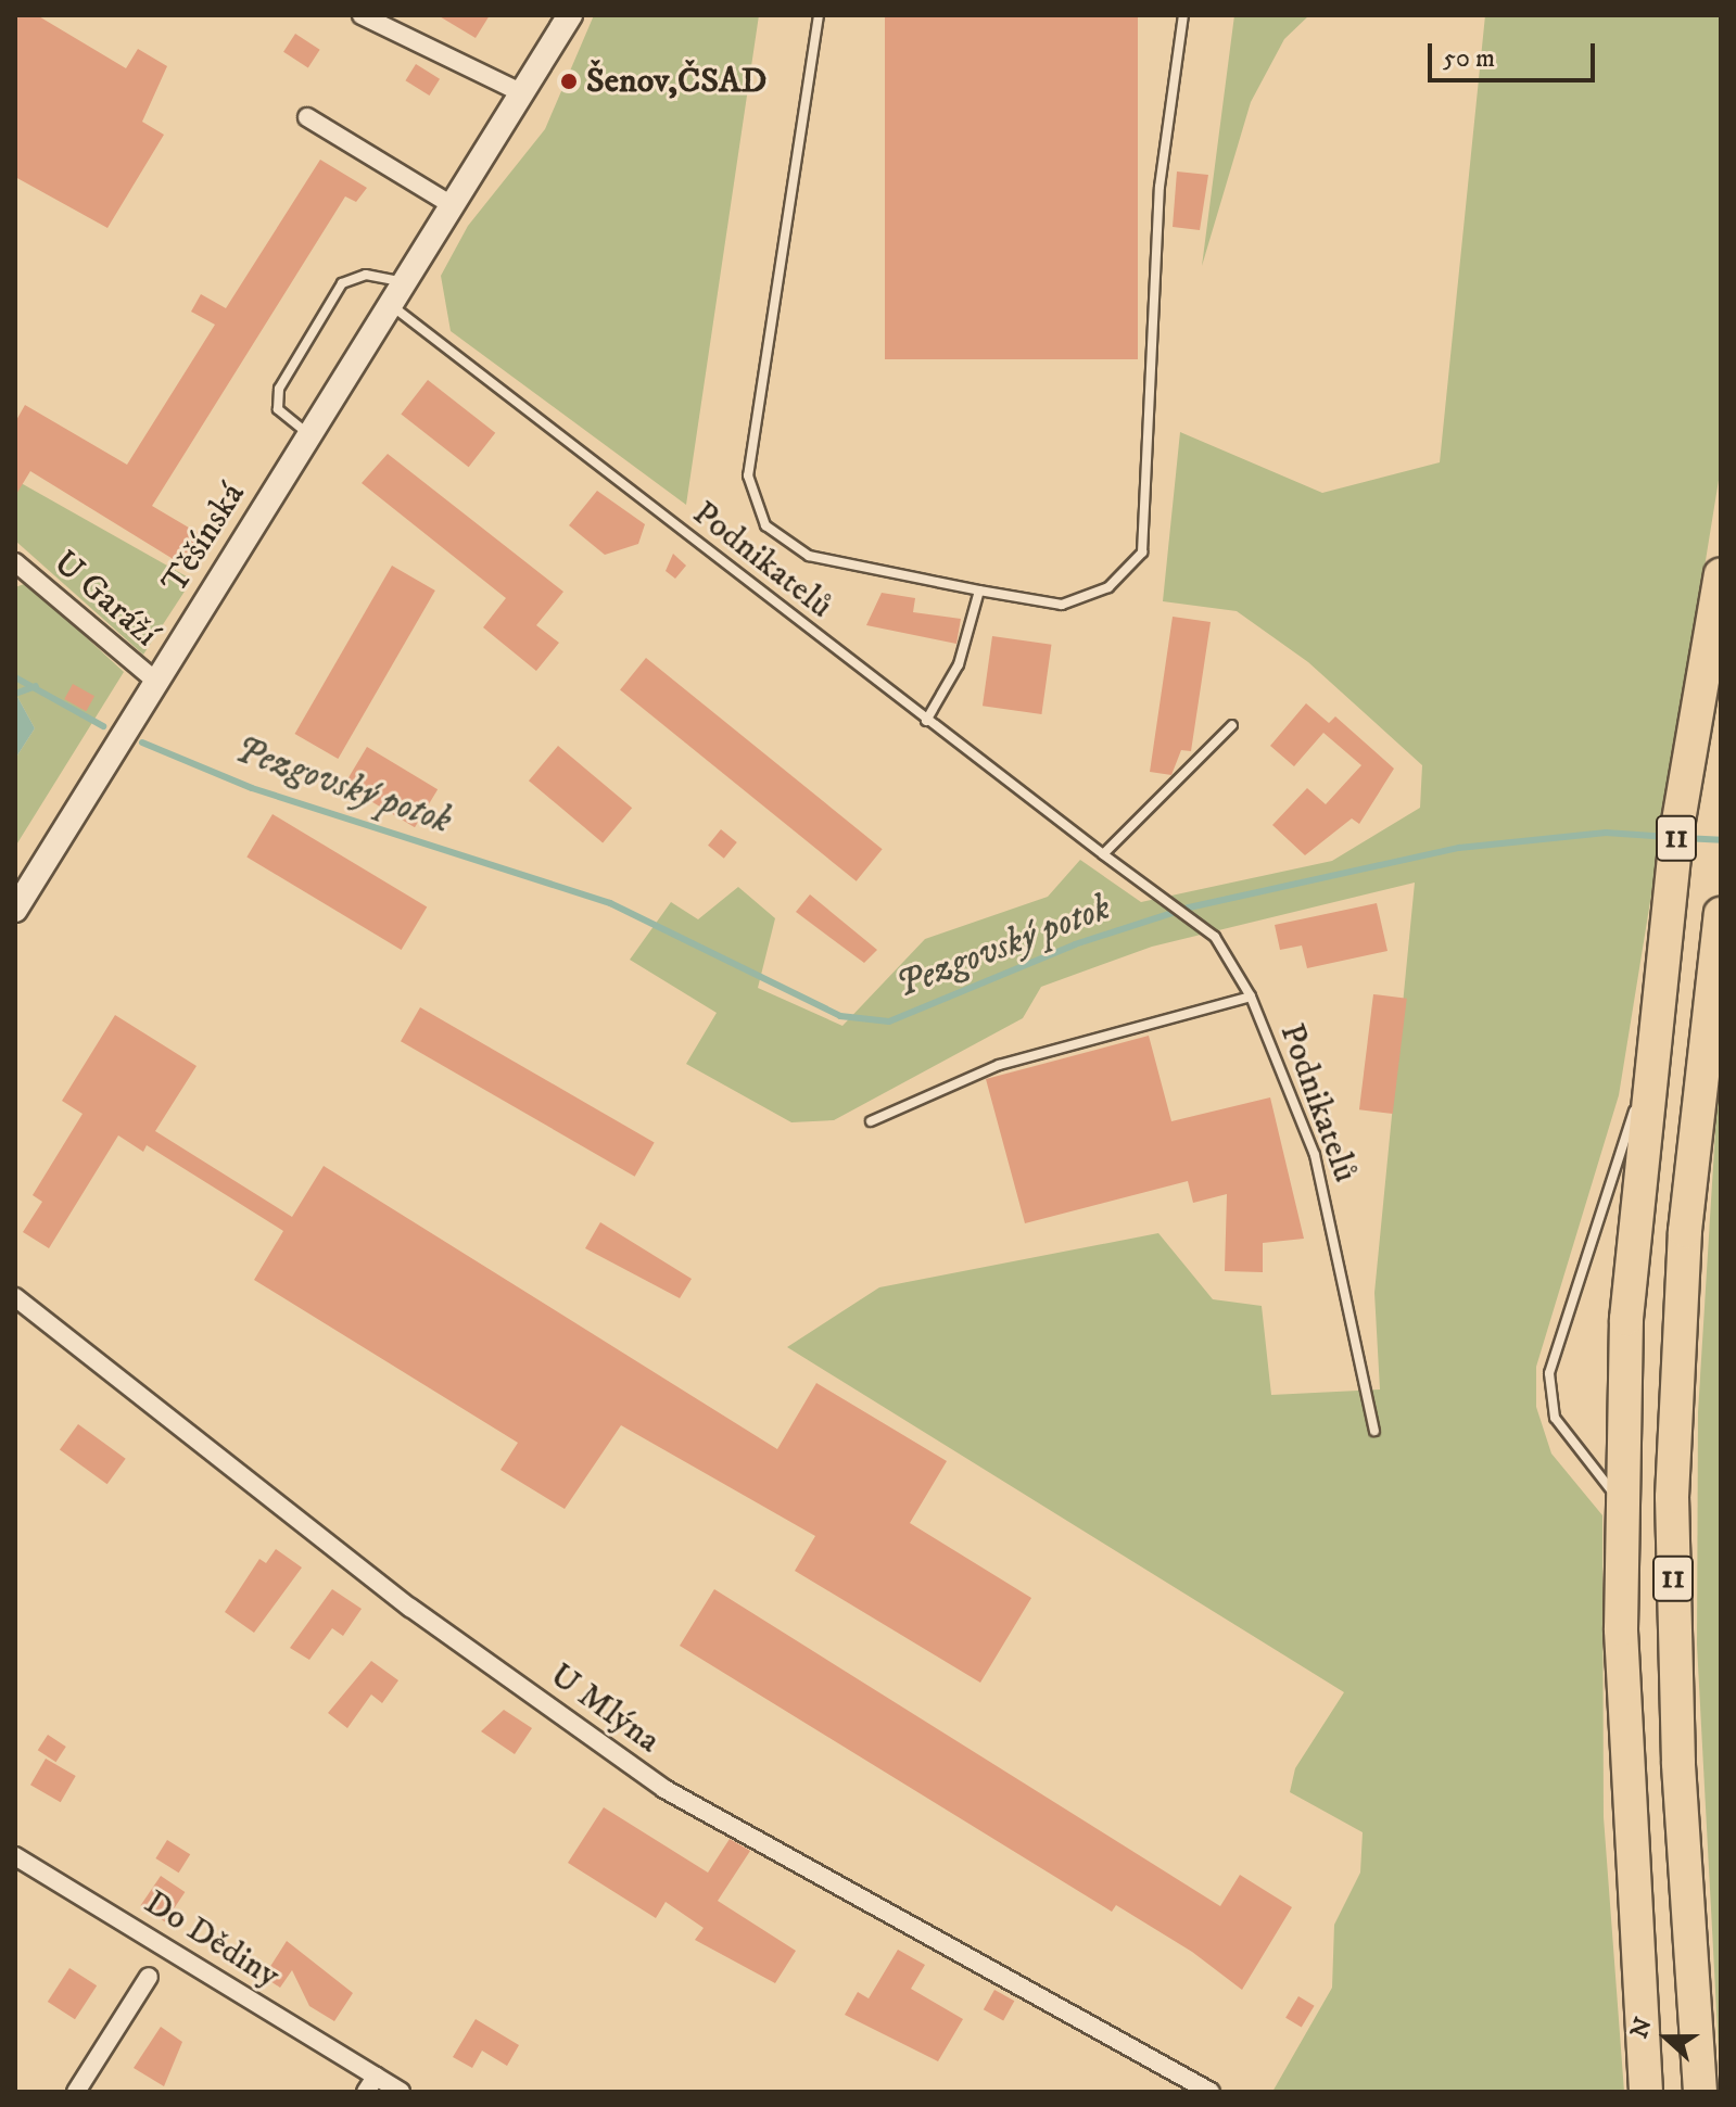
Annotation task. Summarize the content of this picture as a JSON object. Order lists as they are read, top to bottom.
{
  "streets": {
    "highway": ["11"],
    "main road": ["Těšínská"],
    "street": ["U Garáží", "U Mlýna", "Do Dědiny"],
    "lane": ["Podnikatelů"]
  },
  "crossings": [
    ["Těšínská", "Podnikatelů"],
    ["Těšínská", "U Garáží"]
  ],
  "water": ["Pezgovský potok"],
  "places": ["Šenov,ČSAD"],
  "scale_bar": "50 m",
  "north": "left"
}
